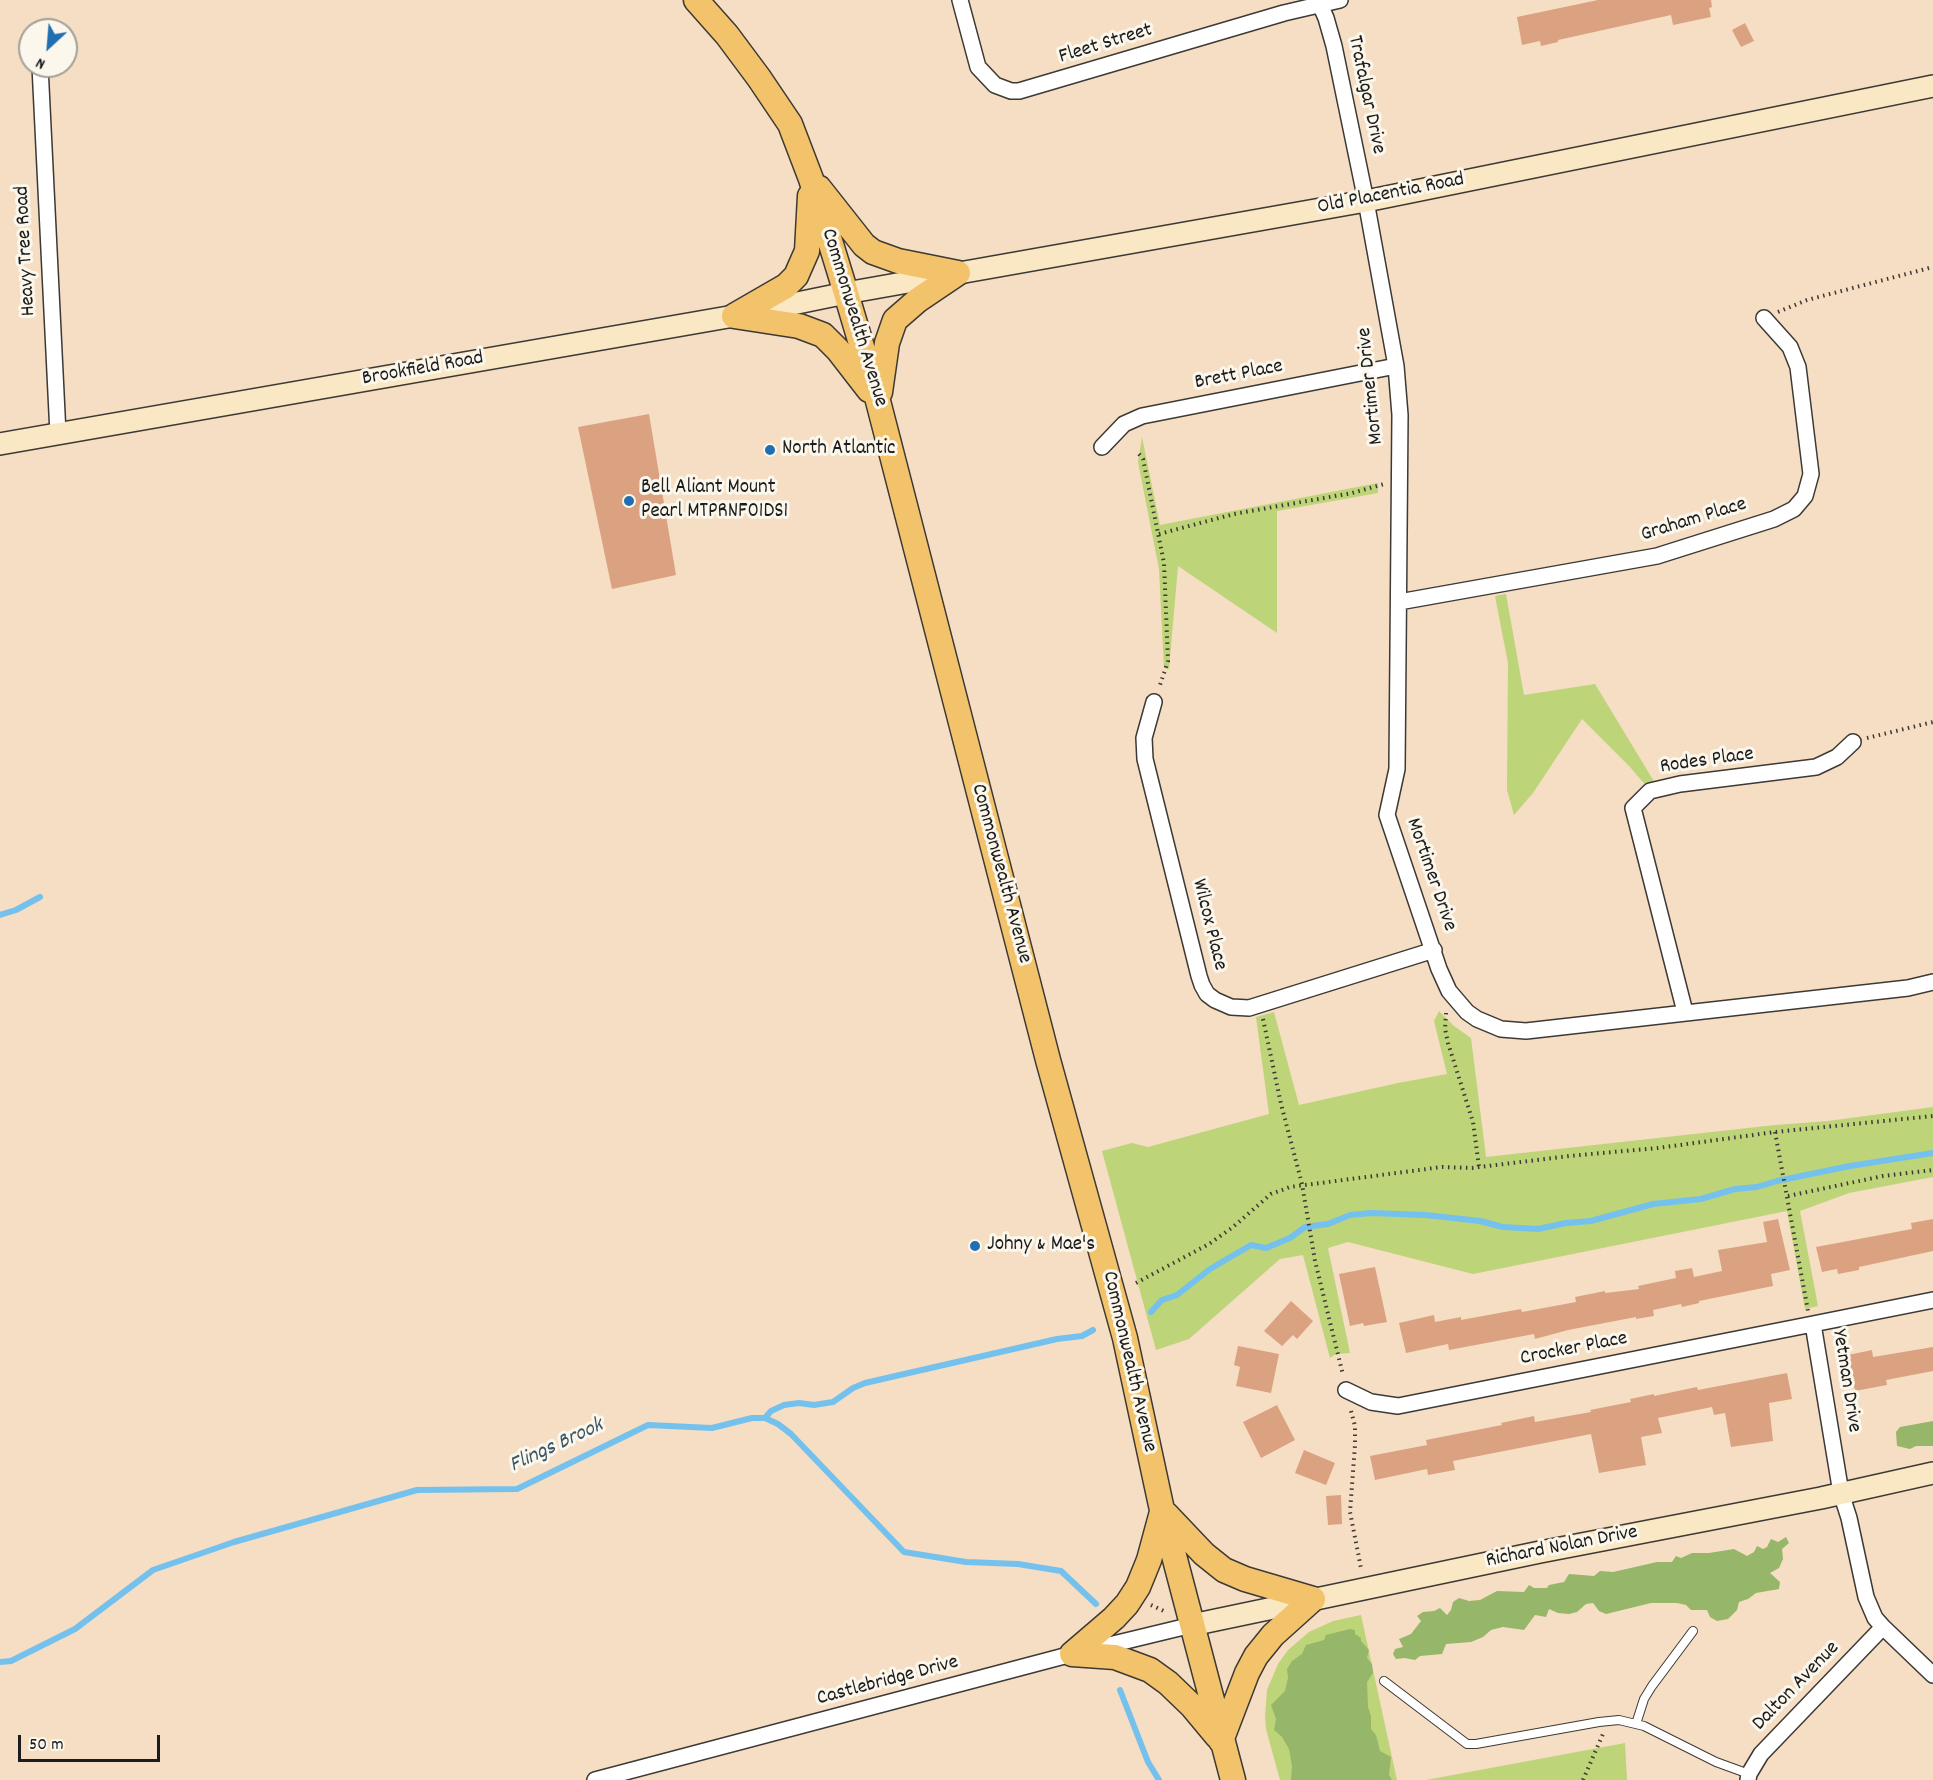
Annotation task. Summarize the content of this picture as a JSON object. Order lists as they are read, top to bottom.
{
  "streets": {
    "main road": [
      "Old Placentia Road",
      "Commonwealth Avenue",
      "Brookfield Road",
      "Richard Nolan Drive"
    ],
    "street": [
      "Fleet Street",
      "Trafalgar Drive",
      "Heavy Tree Road",
      "Brett Place",
      "Mortimer Drive",
      "Graham Place",
      "Rodes Place",
      "Wilcox Place",
      "Crocker Place",
      "Yetman Drive",
      "Castlebridge Drive",
      "Dalton Avenue"
    ]
  },
  "crossings": [
    ["Fleet Street", "Trafalgar Drive"],
    ["Trafalgar Drive", "Old Placentia Road"],
    ["Trafalgar Drive", "Mortimer Drive"],
    ["Old Placentia Road", "Commonwealth Avenue"],
    ["Old Placentia Road", "Brookfield Road"],
    ["Old Placentia Road", "Mortimer Drive"],
    ["Heavy Tree Road", "Brookfield Road"],
    ["Commonwealth Avenue", "Brookfield Road"],
    ["Commonwealth Avenue", "Richard Nolan Drive"],
    ["Commonwealth Avenue", "Castlebridge Drive"],
    ["Brett Place", "Mortimer Drive"],
    ["Mortimer Drive", "Graham Place"],
    ["Mortimer Drive", "Rodes Place"],
    ["Mortimer Drive", "Wilcox Place"],
    ["Crocker Place", "Yetman Drive"],
    ["Yetman Drive", "Richard Nolan Drive"],
    ["Yetman Drive", "Dalton Avenue"],
    ["Richard Nolan Drive", "Castlebridge Drive"]
  ],
  "water": ["Flings Brook"],
  "places": ["North Atlantic", "Bell Aliant Mount Pearl MTPRNF01DS1", "Johny & Mae's"],
  "scale_bar": "50 m",
  "north": "bottom left"
}
